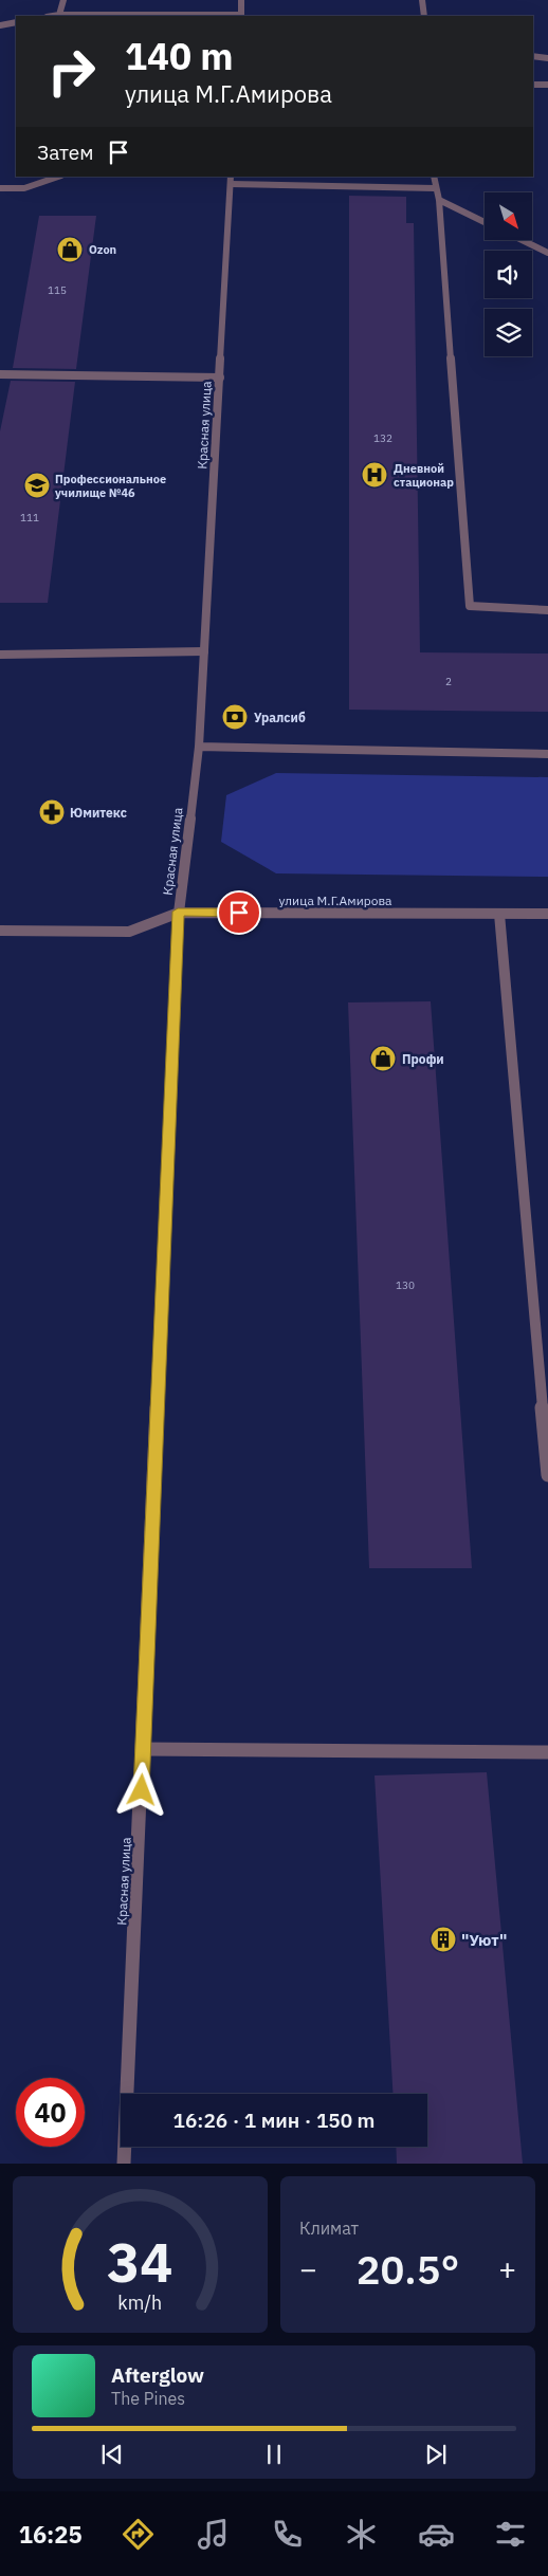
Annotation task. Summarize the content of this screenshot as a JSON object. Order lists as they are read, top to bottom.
{
  "streets": {
    "street": ["Красная улица", "улица М.Г.Амирова"]
  },
  "crossings": [
    ["Красная улица", "улица М.Г.Амирова"]
  ],
  "places": {
    "shop": ["Ozon", "Профи"],
    "hospital": ["Дневной стационар"],
    "school or university": ["Профессиональное училище №46"],
    "bank": ["Уралсиб"],
    "pharmacy": ["Юмитекс"],
    "building": ["\"Уют\""]
  },
  "house_numbers": [
    "115",
    "132",
    "111",
    "2",
    "130"
  ],
  "north": "bottom right",
  "page": {
    "turn": ["140 m", "улица М.Г.Амирова"],
    "then": "Затем",
    "limit": "40",
    "trip": "16:26 · 1 мин · 150 m",
    "tile": "Климат",
    "heat": ["−", "20.5°", "+"],
    "song": ["Afterglow", "The Pines"],
    "tabs": "16:25",
    "gauge": ["34", "km/h"]
  }
}
